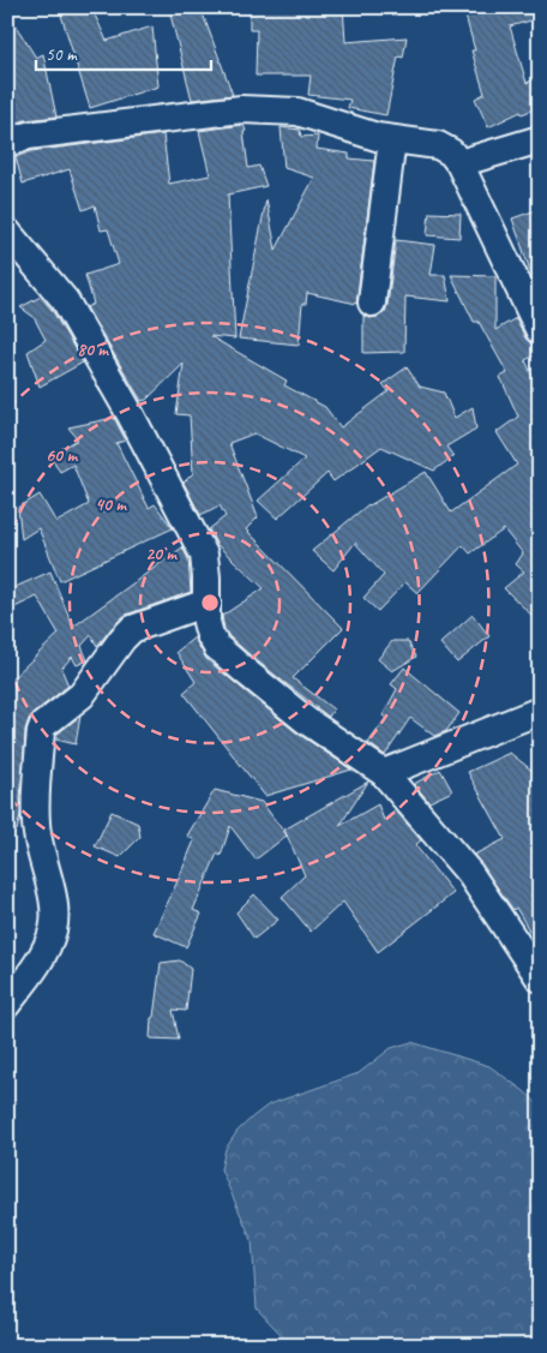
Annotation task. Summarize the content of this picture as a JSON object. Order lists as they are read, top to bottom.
{
  "scale_bar": "50 m",
  "rings": [
    "80 m",
    "60 m",
    "40 m",
    "20 m"
  ]
}
